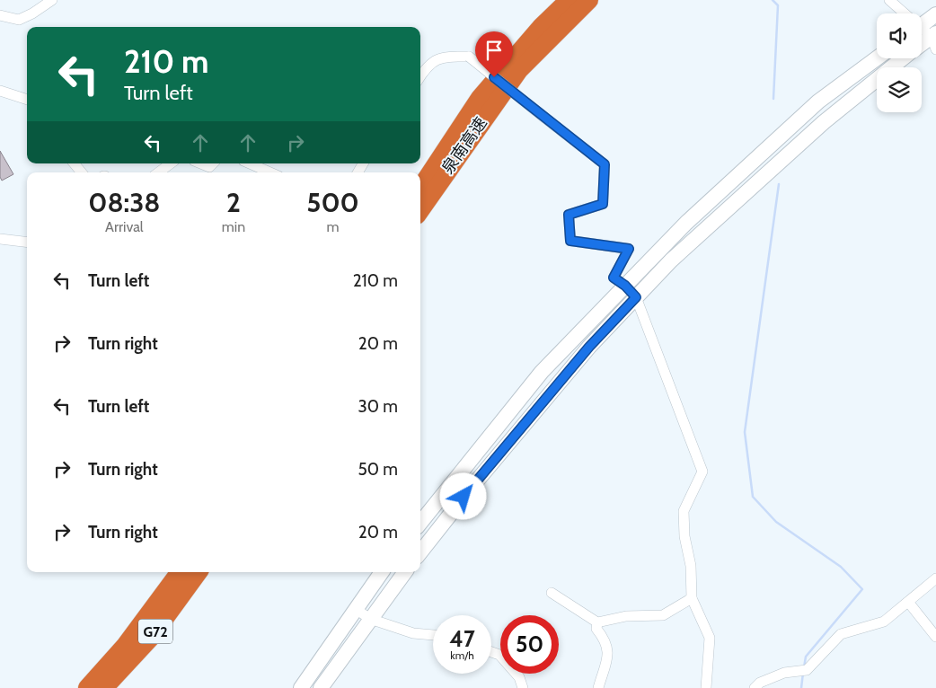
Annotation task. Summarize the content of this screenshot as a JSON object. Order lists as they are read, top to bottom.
{
  "streets": {
    "highway": ["泉南高速", "G72"]
  },
  "page": {
    "turn": ["210 m", "Turn left"],
    "eta": [
      "08:38",
      "Arrival",
      "2",
      "min",
      "500",
      "m"
    ],
    "list": [
      {
        "name": "Turn left",
        "value": "210 m"
      },
      {
        "name": "Turn right",
        "value": "20 m"
      },
      {
        "name": "Turn left",
        "value": "30 m"
      },
      {
        "name": "Turn right",
        "value": "50 m"
      },
      {
        "name": "Turn right",
        "value": "20 m"
      }
    ],
    "speed": "47 km/h",
    "limit": "50"
  }
}
